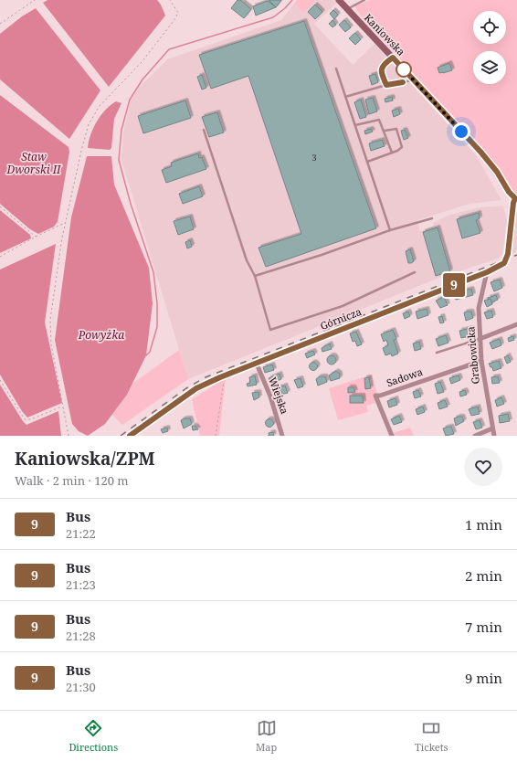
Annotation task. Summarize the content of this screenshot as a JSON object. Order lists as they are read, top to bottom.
{
  "streets": {
    "street": [
      "Kaniowska",
      "Górnicza",
      "Grabowicka",
      "Sadowa",
      "Wiejska"
    ]
  },
  "crossings": [
    ["Kaniowska", "Górnicza"],
    ["Górnicza", "Grabowicka"],
    ["Górnicza", "Wiejska"],
    ["Grabowicka", "Sadowa"]
  ],
  "water": ["Staw Dworski II", "Powyżka"],
  "lines": ["bus line 9"],
  "house_numbers": ["3"],
  "page": {
    "on_map": "9",
    "heading": ["Kaniowska/ZPM", "Walk · 2 min · 120 m"],
    "list": [
      {
        "mark": "9",
        "name": "Bus",
        "note": "21:22",
        "value": "1 min"
      },
      {
        "mark": "9",
        "name": "Bus",
        "note": "21:23",
        "value": "2 min"
      },
      {
        "mark": "9",
        "name": "Bus",
        "note": "21:28",
        "value": "7 min"
      },
      {
        "mark": "9",
        "name": "Bus",
        "note": "21:30",
        "value": "9 min"
      }
    ],
    "tabs": ["Directions", "Map", "Tickets"]
  }
}
